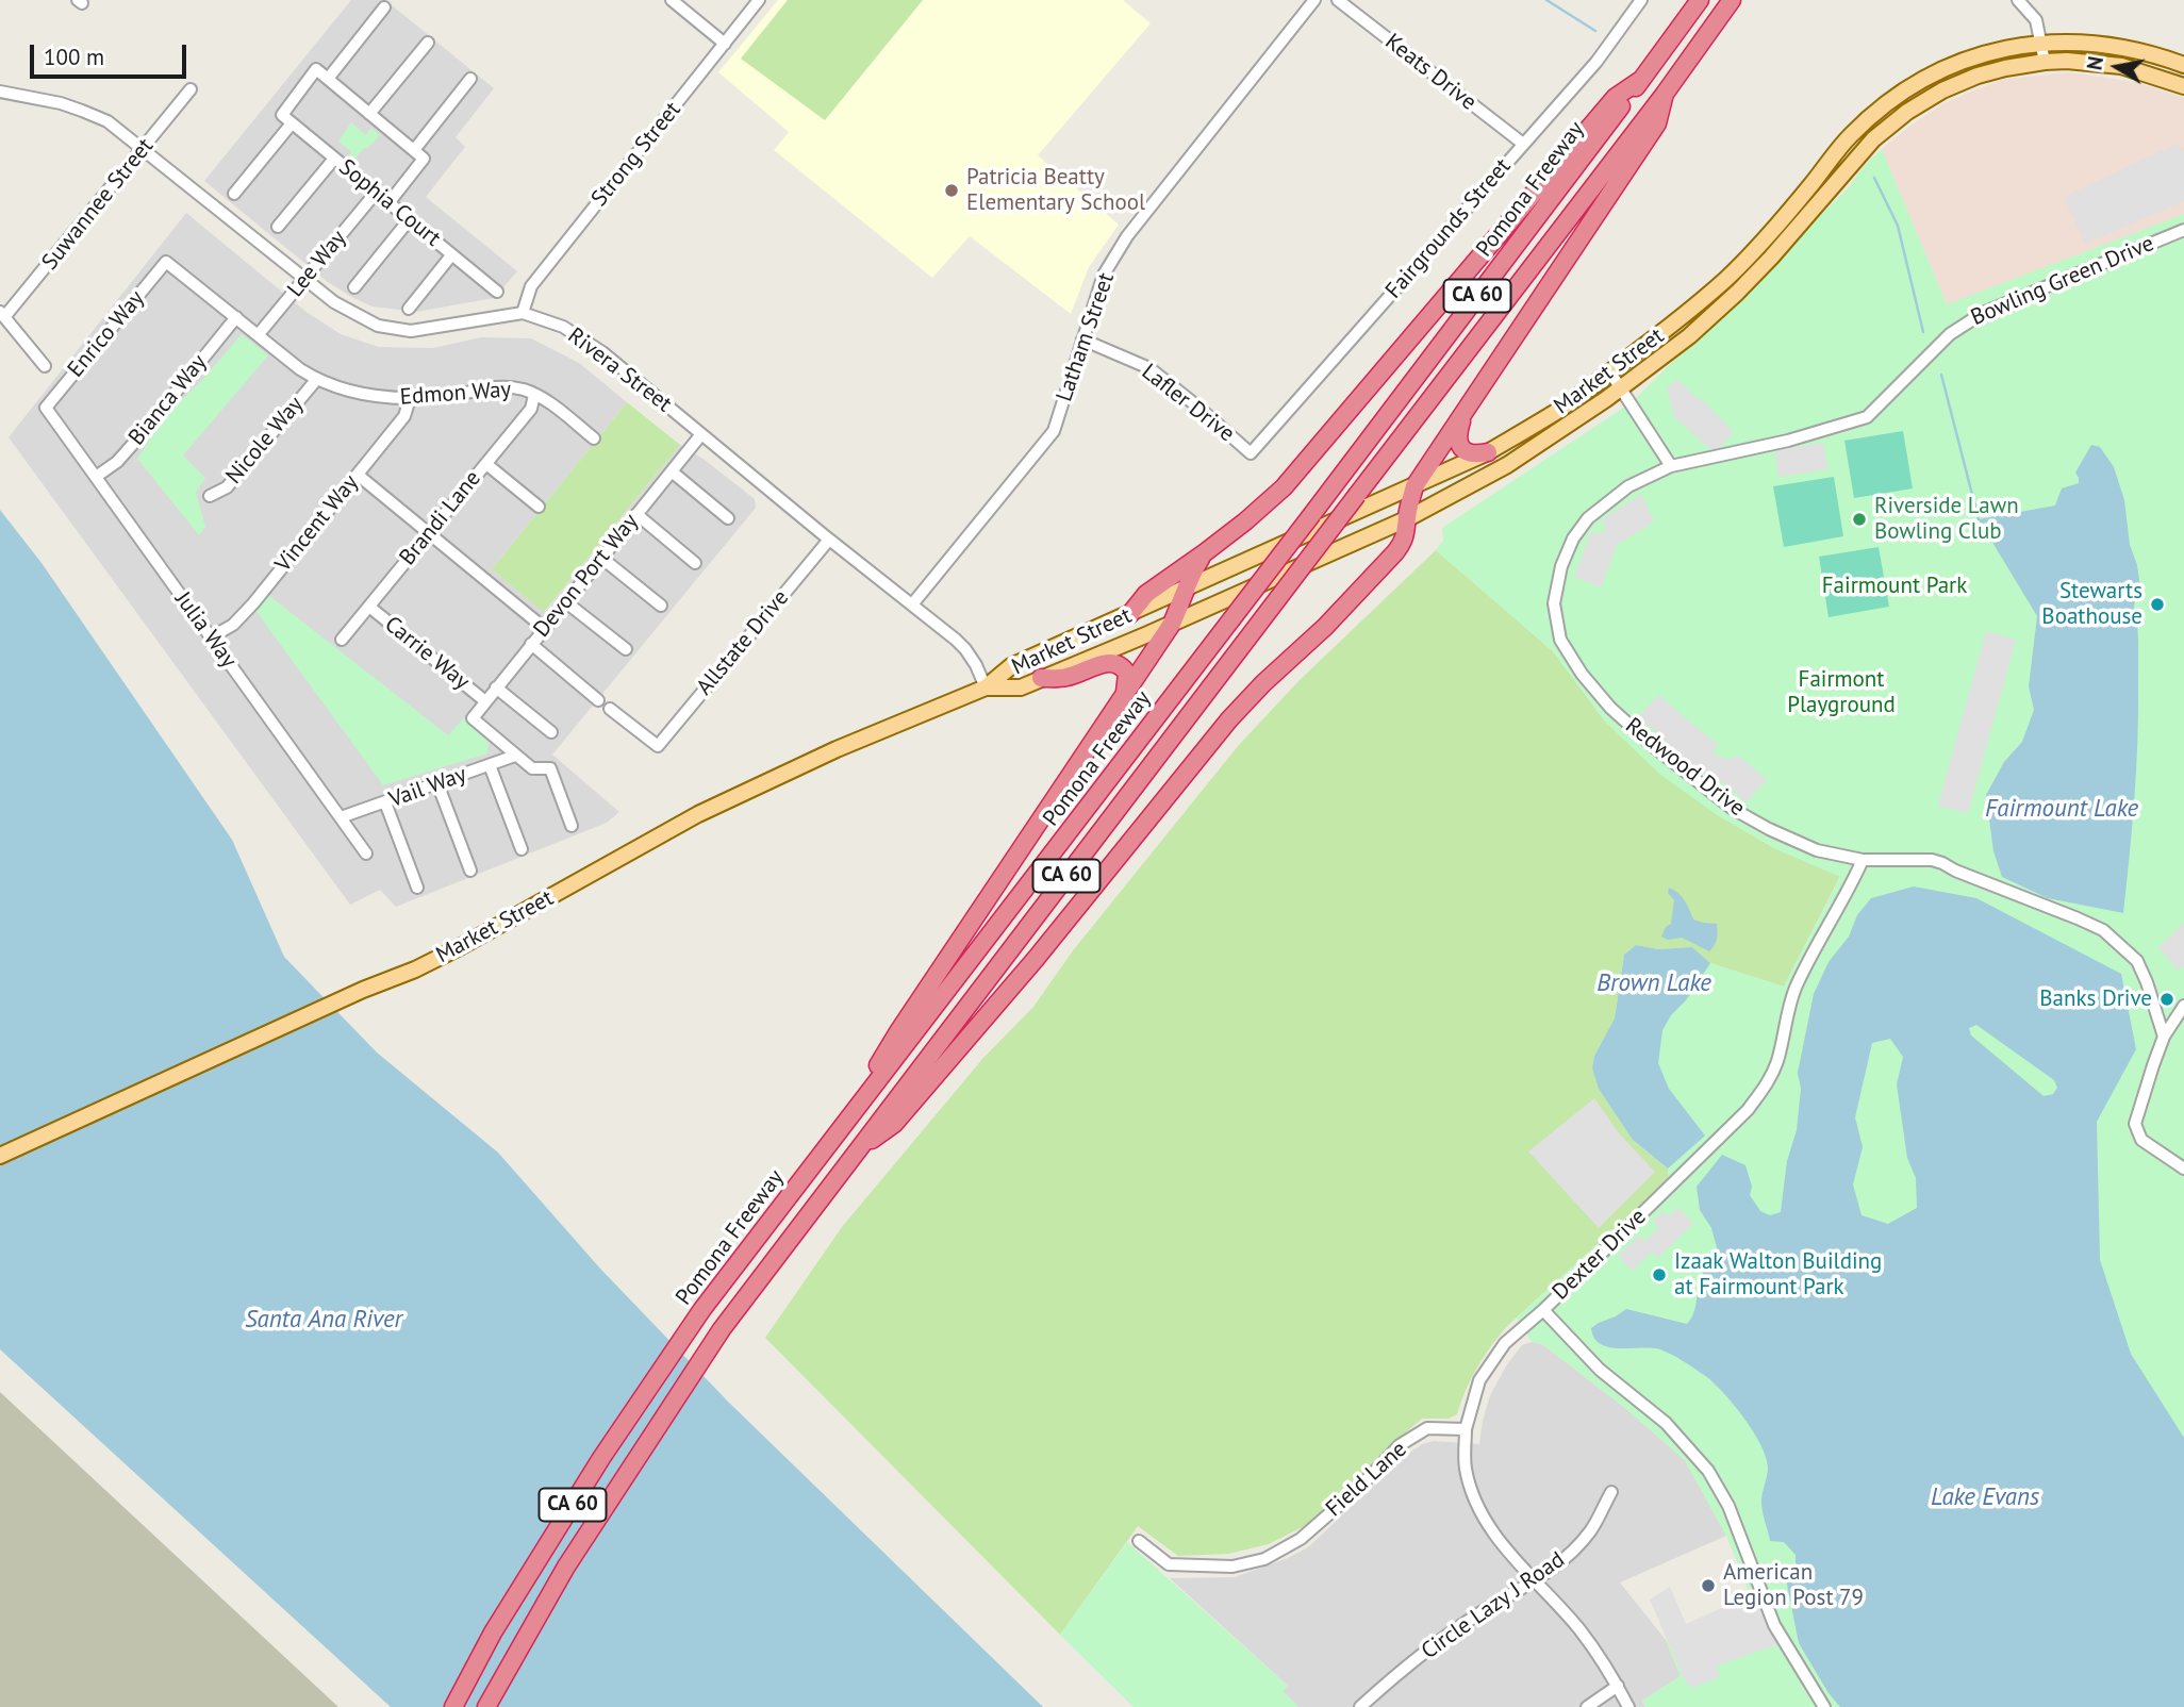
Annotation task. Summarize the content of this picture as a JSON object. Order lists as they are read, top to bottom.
{
  "streets": {
    "highway": ["Pomona Freeway", "CA 60"],
    "main road": ["Market Street"],
    "street": [
      "Keats Drive",
      "Strong Street",
      "Sophia Court",
      "Suwannee Street",
      "Fairgrounds Street",
      "Lee Way",
      "Bowling Green Drive",
      "Enrico Way",
      "Latham Street",
      "Rivera Street",
      "Edmon Way",
      "Bianca Way",
      "Lafler Drive",
      "Nicole Way",
      "Brandi Lane",
      "Vincent Way",
      "Devon Port Way",
      "Julia Way",
      "Allstate Drive",
      "Carrie Way",
      "Redwood Drive",
      "Vail Way",
      "Dexter Drive",
      "Field Lane",
      "Circle Lazy J Road"
    ]
  },
  "crossings": [
    ["Keats Drive", "Fairgrounds Street"],
    ["Strong Street", "Rivera Street"],
    ["Sophia Court", "Lee Way"],
    ["Suwannee Street", "Rivera Street"],
    ["Fairgrounds Street", "Lafler Drive"],
    ["Lee Way", "Rivera Street"],
    ["Lee Way", "Edmon Way"],
    ["Bowling Green Drive", "Redwood Drive"],
    ["Enrico Way", "Edmon Way"],
    ["Enrico Way", "Julia Way"],
    ["Latham Street", "Rivera Street"],
    ["Latham Street", "Lafler Drive"],
    ["Rivera Street", "Market Street"],
    ["Rivera Street", "Devon Port Way"],
    ["Rivera Street", "Allstate Drive"],
    ["Edmon Way", "Bianca Way"],
    ["Edmon Way", "Nicole Way"],
    ["Edmon Way", "Brandi Lane"],
    ["Edmon Way", "Vincent Way"],
    ["Bianca Way", "Julia Way"],
    ["Brandi Lane", "Carrie Way"],
    ["Vincent Way", "Julia Way"],
    ["Devon Port Way", "Carrie Way"],
    ["Devon Port Way", "Vail Way"],
    ["Julia Way", "Vail Way"],
    ["Redwood Drive", "Dexter Drive"]
  ],
  "water": [
    "Fairmount Lake",
    "Brown Lake",
    "Santa Ana River",
    "Lake Evans"
  ],
  "parks": ["Fairmount Park", "Fairmont Playground"],
  "places": [
    "Patricia Beatty Elementary School",
    "Riverside Lawn Bowling Club",
    "Stewarts Boathouse",
    "Banks Drive",
    "Izaak Walton Building at Fairmount Park",
    "American Legion Post 79"
  ],
  "scale_bar": "100 m",
  "north": "left"
}
